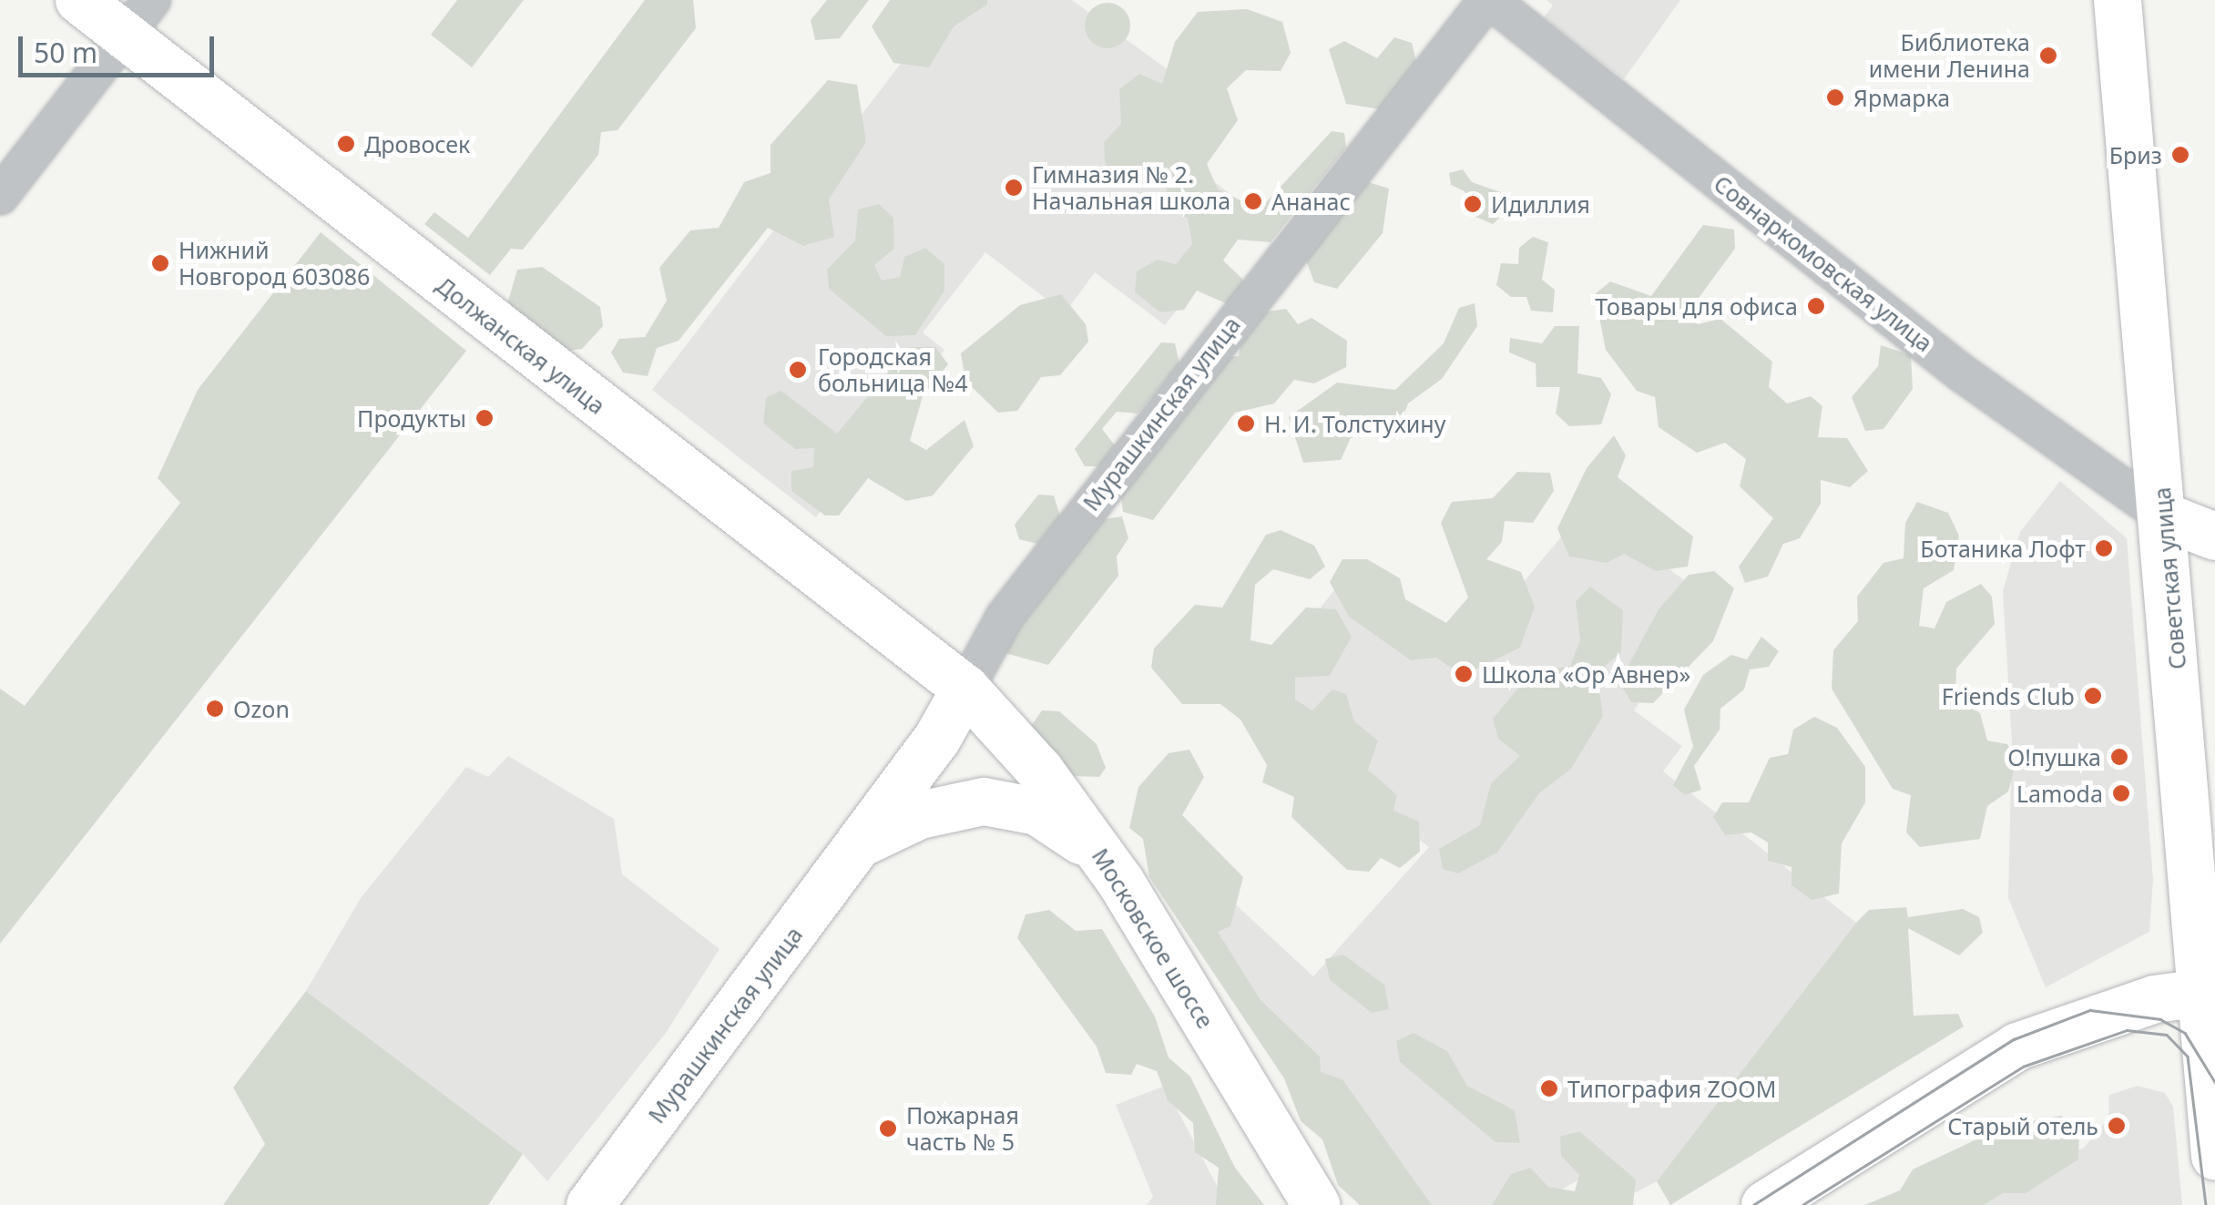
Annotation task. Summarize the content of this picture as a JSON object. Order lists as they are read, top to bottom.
{
  "streets": {
    "main road": [
      "Должанская улица",
      "Мурашкинская улица",
      "Советская улица",
      "Московское шоссе"
    ],
    "street": ["Совнаркомовская улица"]
  },
  "crossings": [
    ["Совнаркомовская улица", "Мурашкинская улица"],
    ["Совнаркомовская улица", "Советская улица"],
    ["Должанская улица", "Мурашкинская улица"],
    ["Должанская улица", "Московское шоссе"],
    ["Мурашкинская улица", "Московское шоссе"]
  ],
  "places": [
    "Библиотека имени Ленина",
    "Ярмарка",
    "Дровосек",
    "Бриз",
    "Гимназия № 2. Начальная школа",
    "Ананас",
    "Идиллия",
    "Нижний Новгород 603086",
    "Товары для офиса",
    "Городская больница №4",
    "Продукты",
    "Н. И. Толстухину",
    "Ботаника Лофт",
    "Школа «Ор Авнер»",
    "Friends Club",
    "Ozon",
    "О!пушка",
    "Lamoda",
    "Типография ZOOM",
    "Старый отель",
    "Пожарная часть № 5"
  ],
  "scale_bar": "50 m"
}
